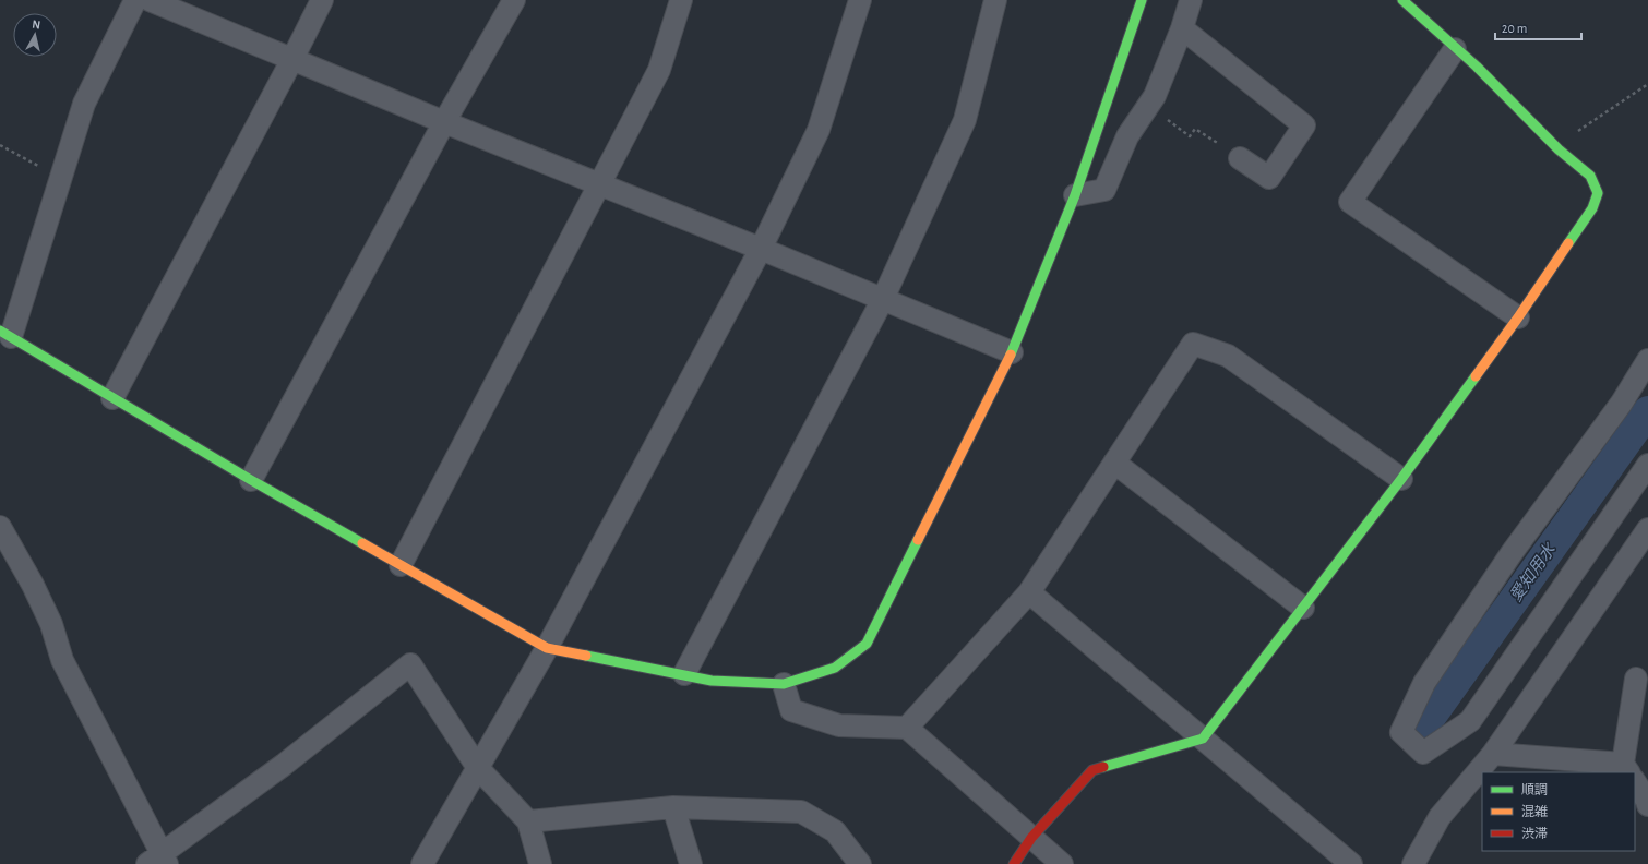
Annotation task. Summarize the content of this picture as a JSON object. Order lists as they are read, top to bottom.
{
  "water": ["愛知用水"],
  "legend": ["順調", "混雑", "渋滞"],
  "scale_bar": "20 m",
  "north": "top"
}
